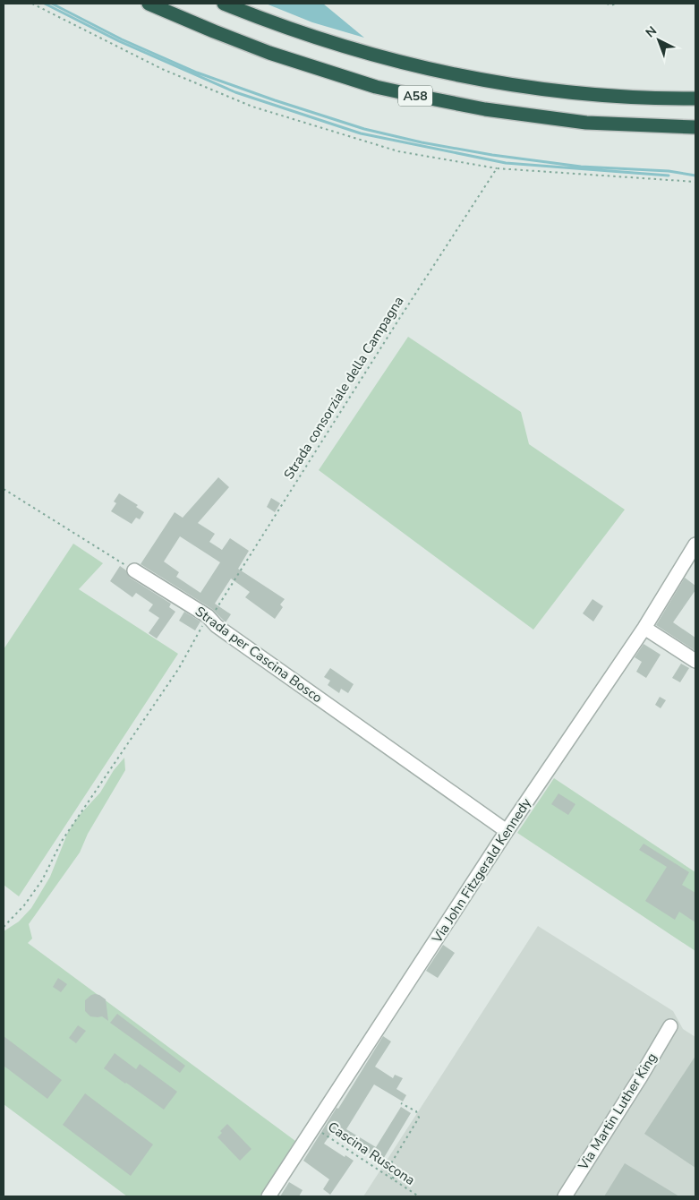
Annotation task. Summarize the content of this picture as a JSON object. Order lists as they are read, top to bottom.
{
  "streets": {
    "highway": ["A58"],
    "street": ["Strada per Cascina Bosco", "Via John Fitzgerald Kennedy", "Via Martin Luther King"],
    "path": ["Strada consorziale della Campagna", "Cascina Ruscona"]
  },
  "crossings": [
    ["Strada consorziale della Campagna", "Strada per Cascina Bosco"],
    ["Strada per Cascina Bosco", "Via John Fitzgerald Kennedy"],
    ["Via John Fitzgerald Kennedy", "Cascina Ruscona"]
  ],
  "north": "top left"
}
